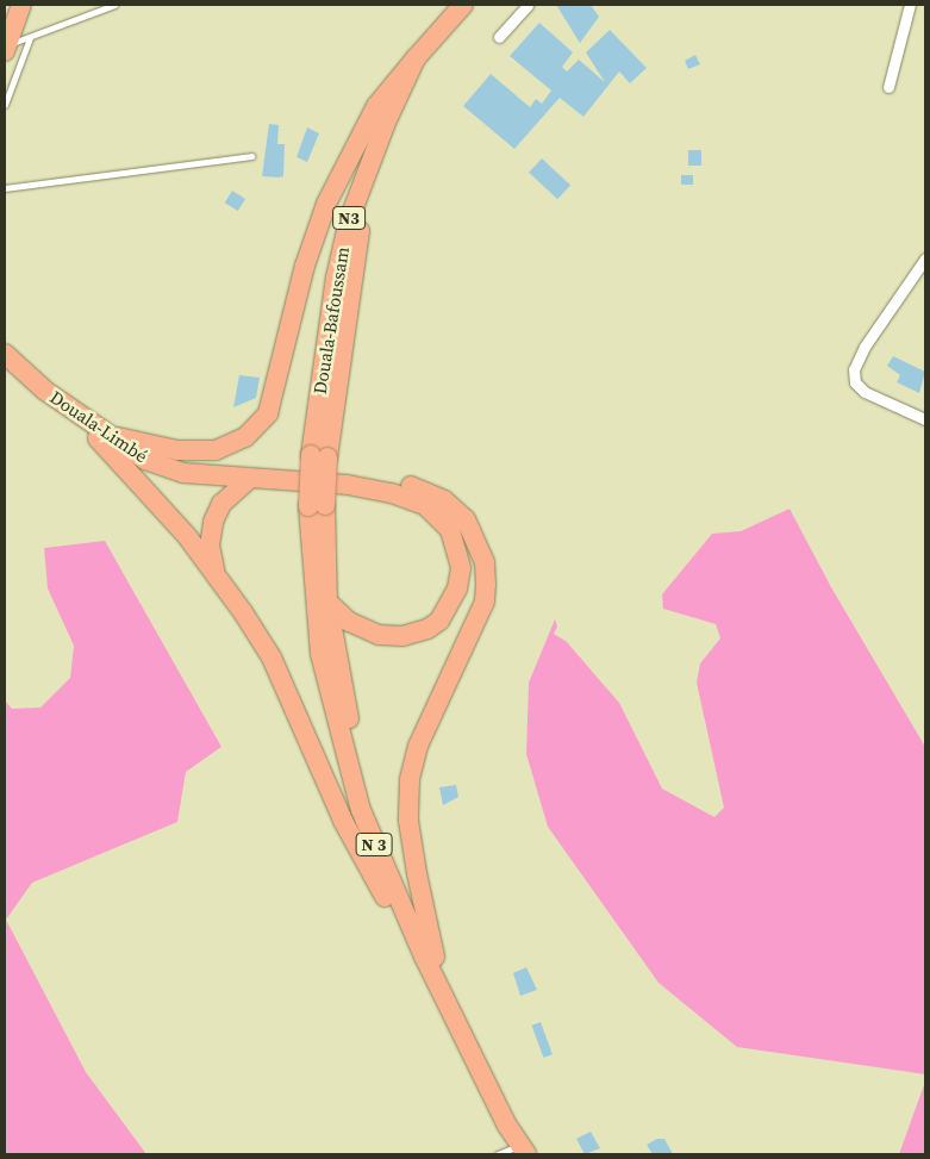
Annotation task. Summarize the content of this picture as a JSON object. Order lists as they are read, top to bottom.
{
  "streets": {
    "highway": [
      "N3",
      "Douala-Bafoussam",
      "Douala-Limbé",
      "N 3"
    ]
  },
  "crossings": [
    ["Douala-Bafoussam", "N 3"]
  ]
}
